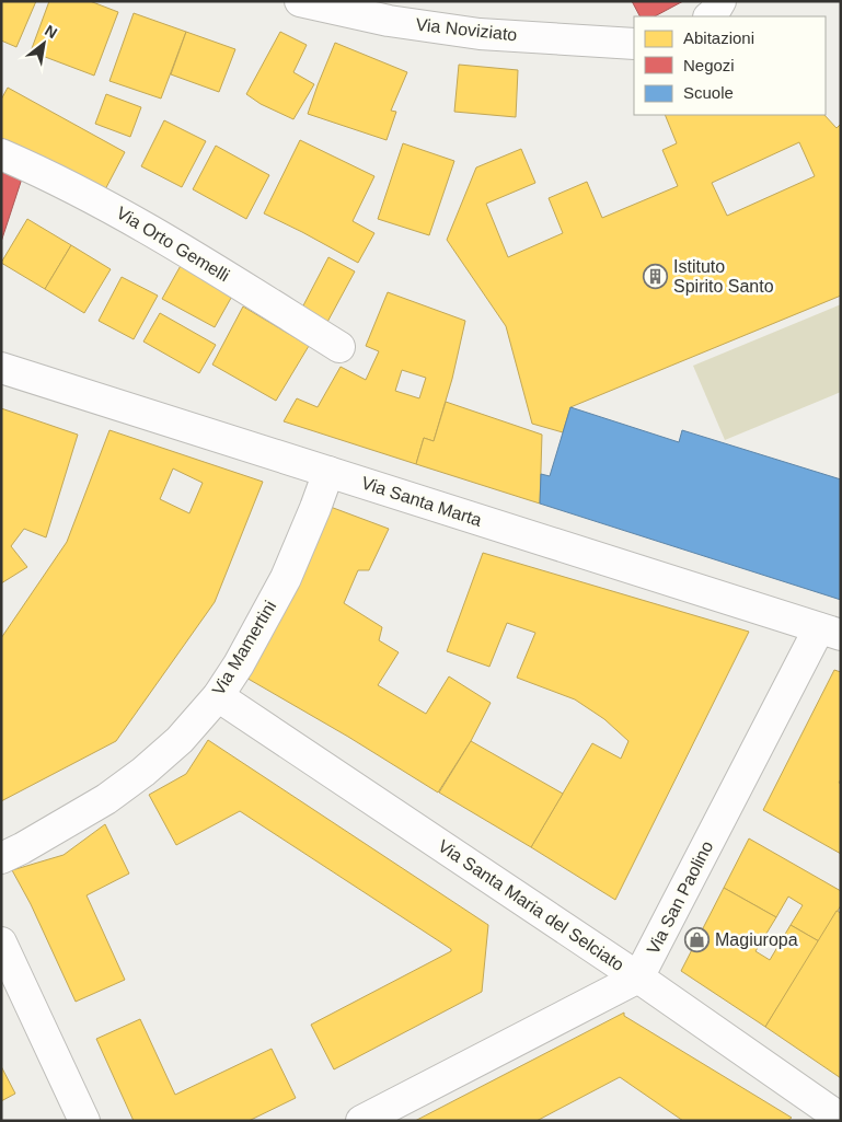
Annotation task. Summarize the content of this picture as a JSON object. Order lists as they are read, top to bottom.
{
  "streets": {
    "street": [
      "Via Noviziato",
      "Via Orto Gemelli",
      "Via Santa Marta",
      "Via Mamertini",
      "Via San Paolino",
      "Via Santa Maria del Selciato"
    ]
  },
  "crossings": [
    ["Via Santa Marta", "Via Mamertini"],
    ["Via Santa Marta", "Via San Paolino"],
    ["Via Mamertini", "Via Santa Maria del Selciato"],
    ["Via San Paolino", "Via Santa Maria del Selciato"]
  ],
  "places": {
    "building": ["Istituto Spirito Santo"],
    "shop": ["Magiuropa"]
  },
  "legend": ["Abitazioni", "Negozi", "Scuole"],
  "north": "top right"
}
